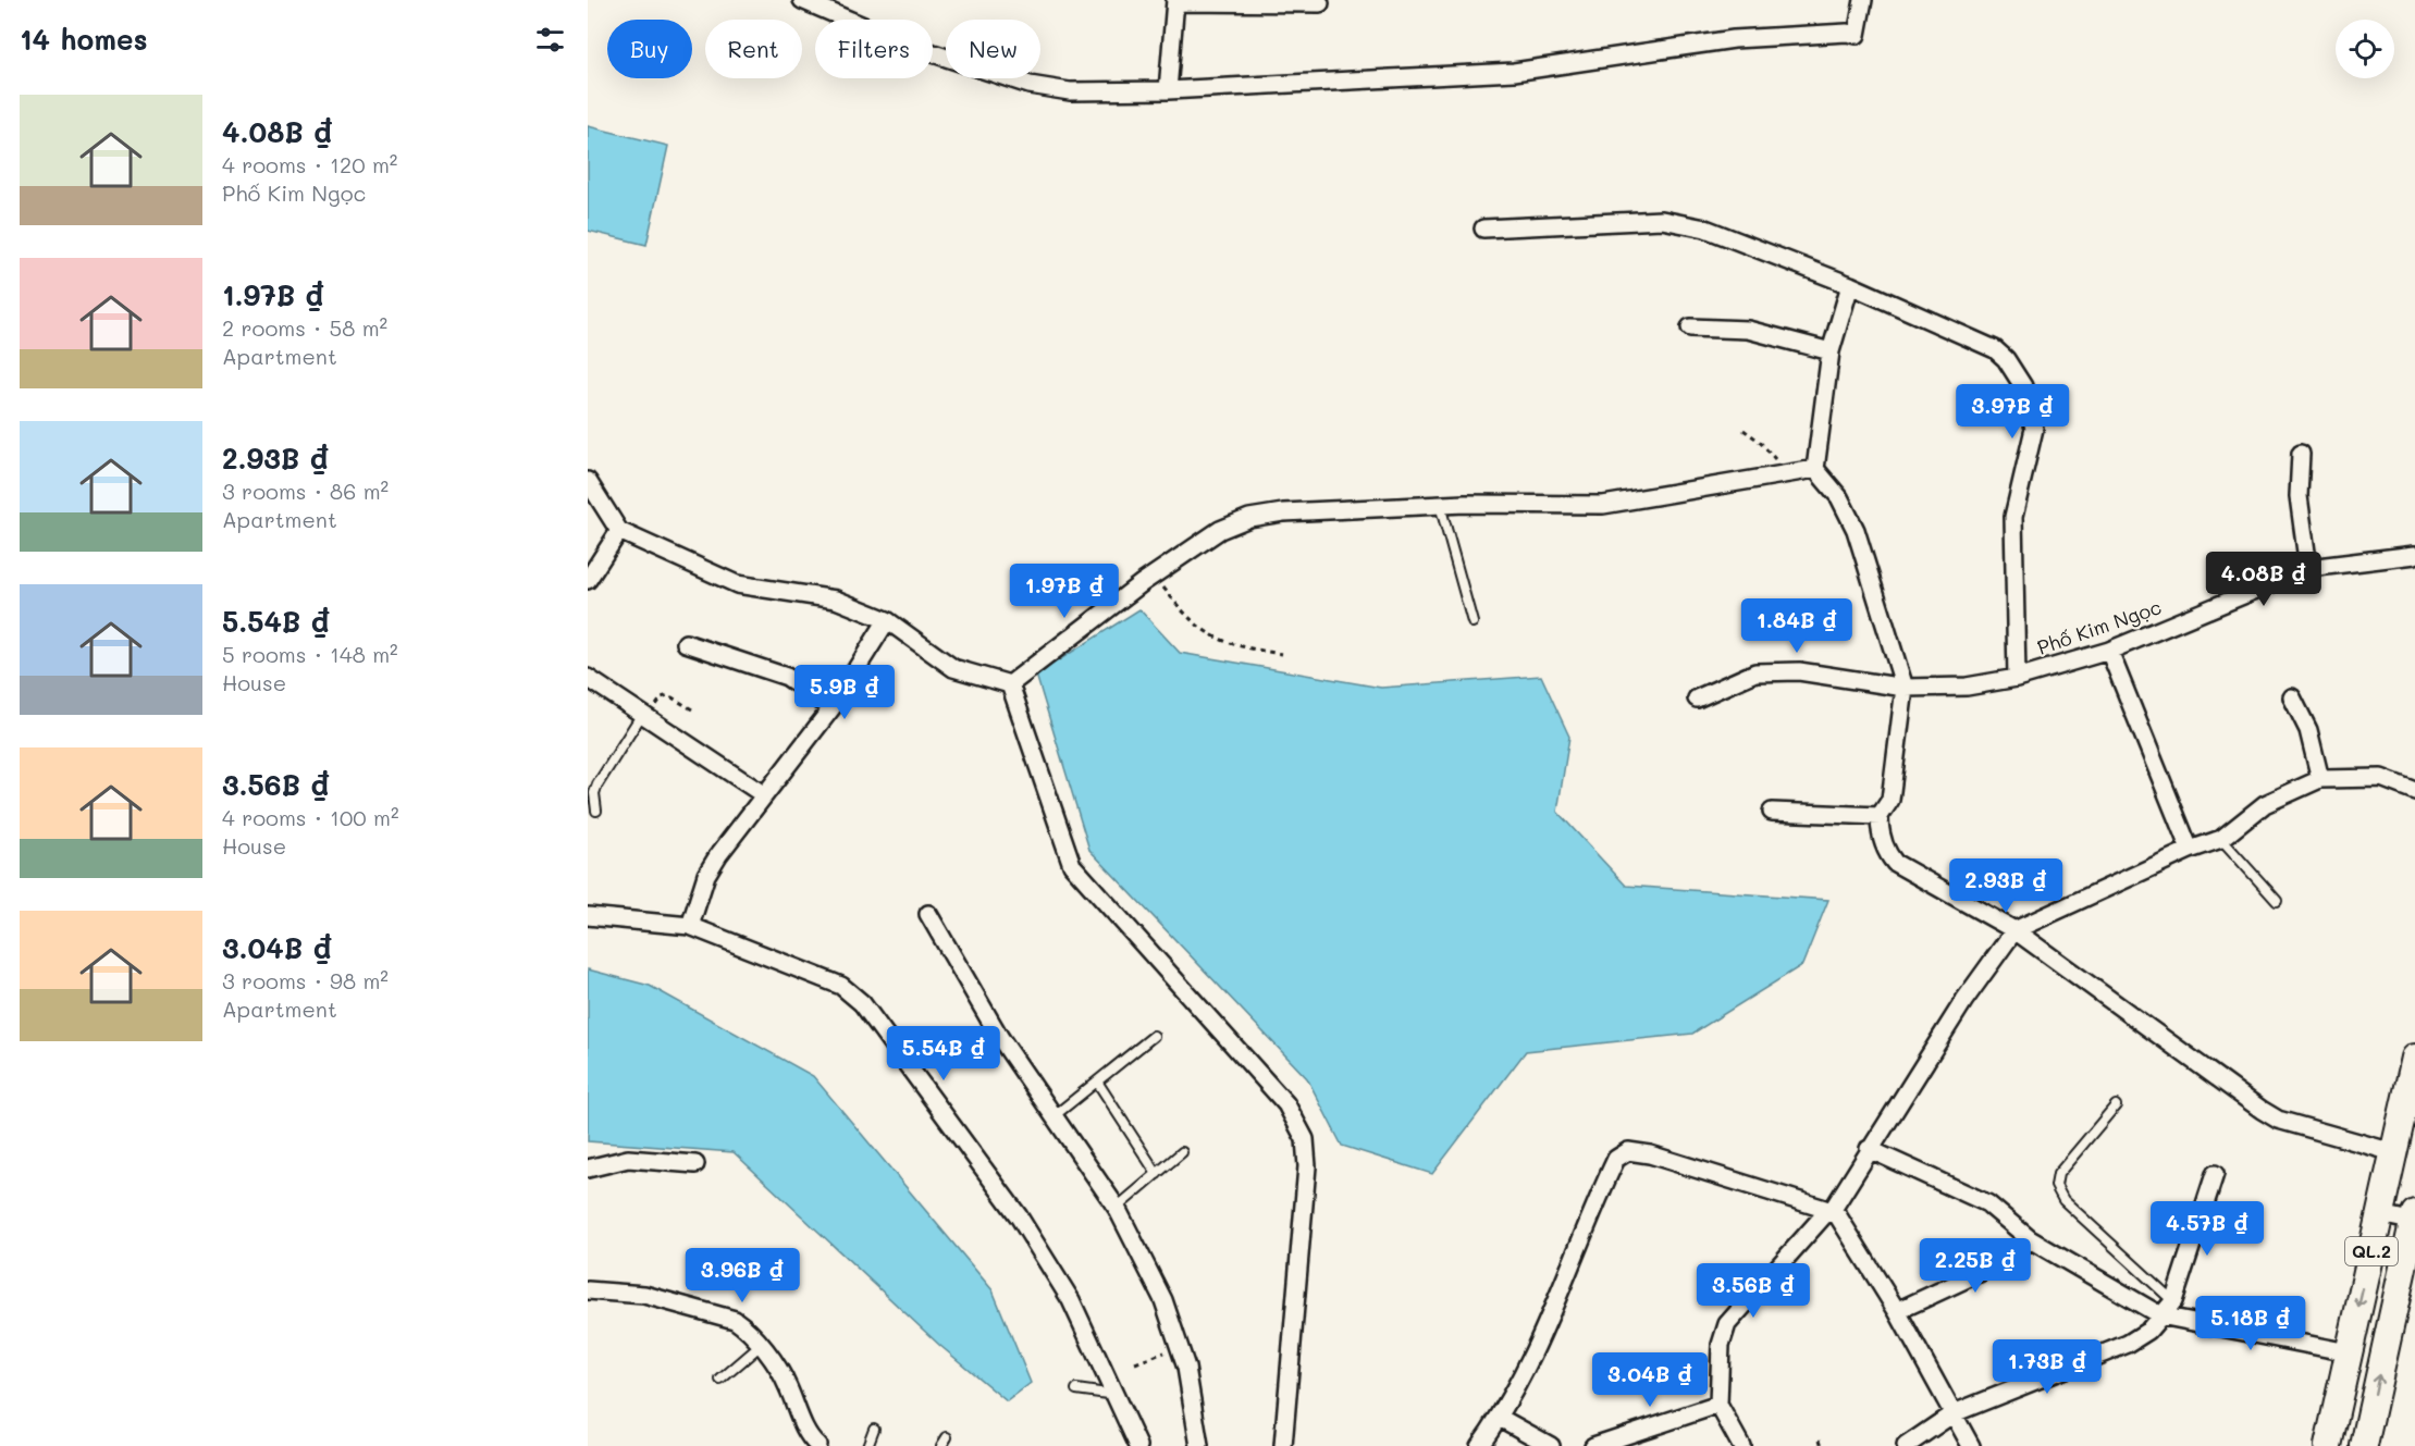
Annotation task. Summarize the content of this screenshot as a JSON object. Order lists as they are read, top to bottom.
{
  "streets": {
    "main road": ["QL.2"],
    "street": ["Phố Kim Ngọc"]
  },
  "page": {
    "heading": "14 homes",
    "chip": [
      "Buy",
      "Rent",
      "Filters",
      "New"
    ],
    "list": [
      {
        "name": "4.08B ₫",
        "note": "4 rooms · 120 m² · Phố Kim Ngọc"
      },
      {
        "name": "1.97B ₫",
        "note": "2 rooms · 58 m² · Apartment"
      },
      {
        "name": "2.93B ₫",
        "note": "3 rooms · 86 m² · Apartment"
      },
      {
        "name": "5.54B ₫",
        "note": "5 rooms · 148 m² · House"
      },
      {
        "name": "3.56B ₫",
        "note": "4 rooms · 100 m² · House"
      },
      {
        "name": "3.04B ₫",
        "note": "3 rooms · 98 m² · Apartment"
      }
    ],
    "price": [
      "3.97B ₫",
      "4.08B ₫",
      "1.97B ₫",
      "1.84B ₫",
      "5.9B ₫",
      "2.93B ₫",
      "5.54B ₫",
      "4.57B ₫",
      "2.25B ₫",
      "3.96B ₫",
      "3.56B ₫",
      "5.18B ₫",
      "1.73B ₫",
      "3.04B ₫"
    ]
  }
}
